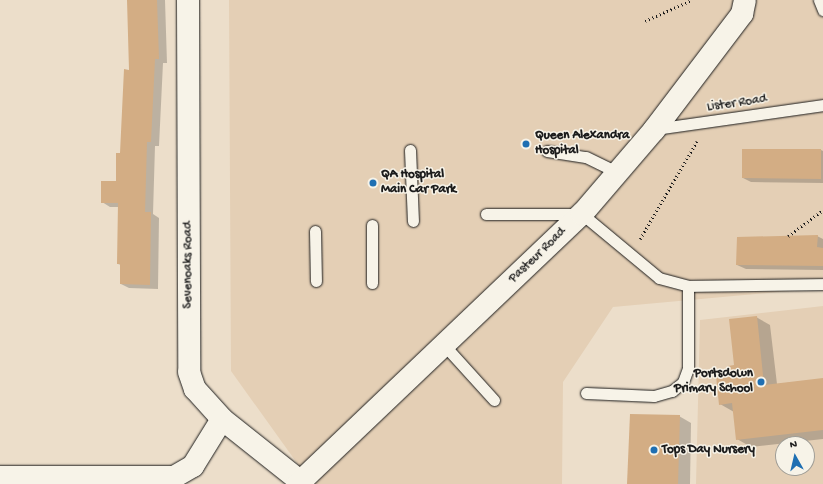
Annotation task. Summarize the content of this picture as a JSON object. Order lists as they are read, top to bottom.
{
  "streets": {
    "street": ["Pasteur Road", "Sevenoaks Road"],
    "lane": ["Lister Road"]
  },
  "crossings": [
    ["Lister Road", "Pasteur Road"],
    ["Pasteur Road", "Sevenoaks Road"]
  ],
  "places": [
    "Queen Alexandra Hospital",
    "QA Hospital Main Car Park",
    "Portsdown Primary School",
    "Tops Day Nursery"
  ],
  "north": "top"
}
